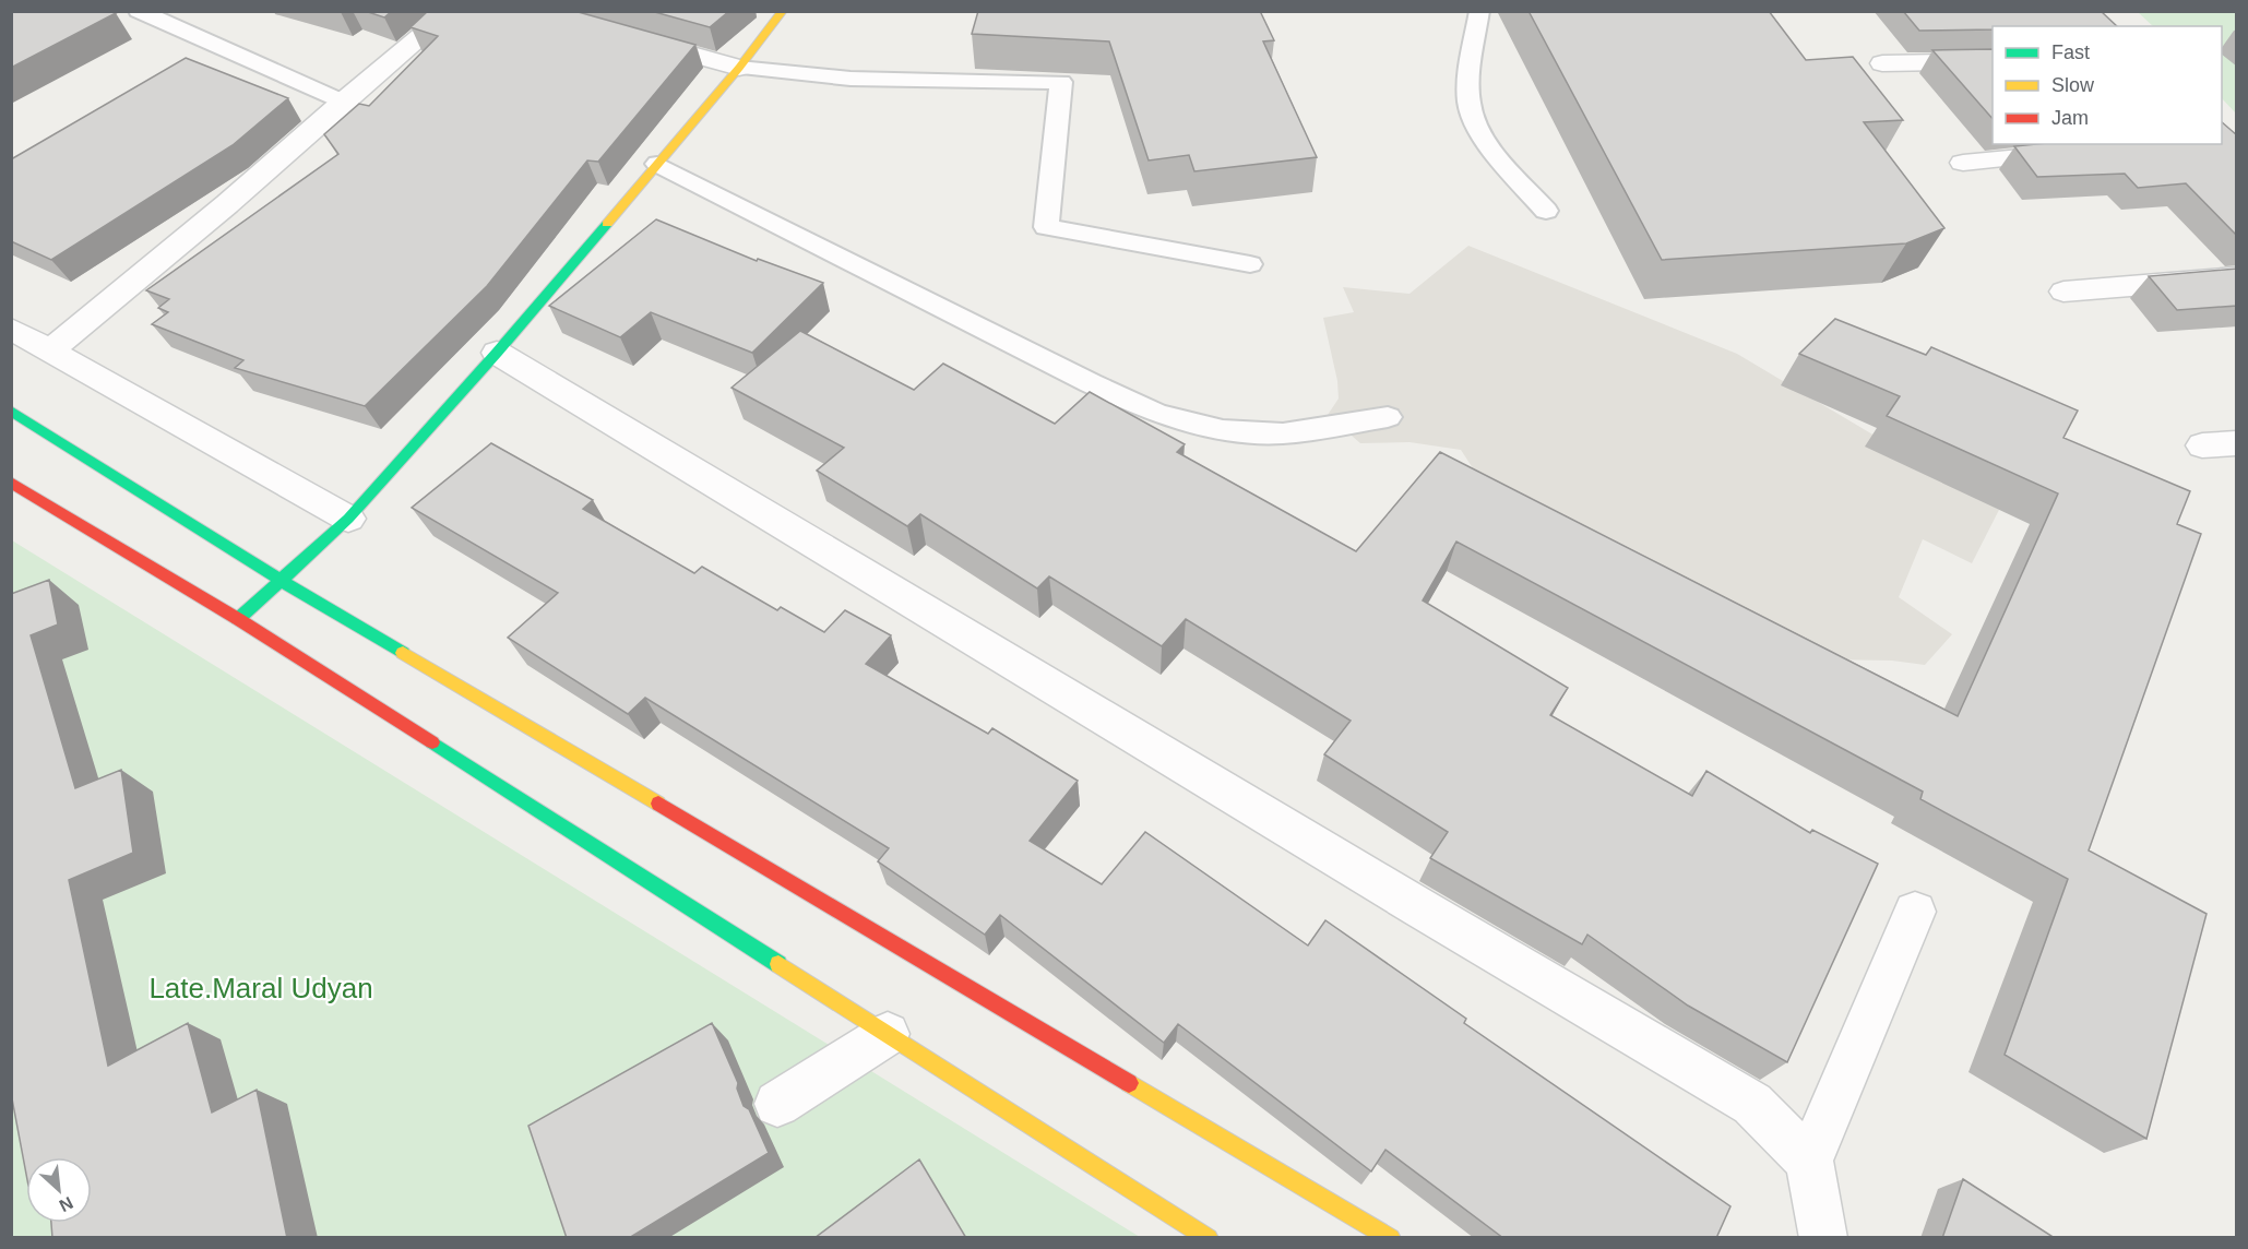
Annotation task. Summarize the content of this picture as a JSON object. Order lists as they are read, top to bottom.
{
  "parks": ["Late.Maral Udyan"],
  "legend": ["Fast", "Slow", "Jam"],
  "north": "bottom right"
}
